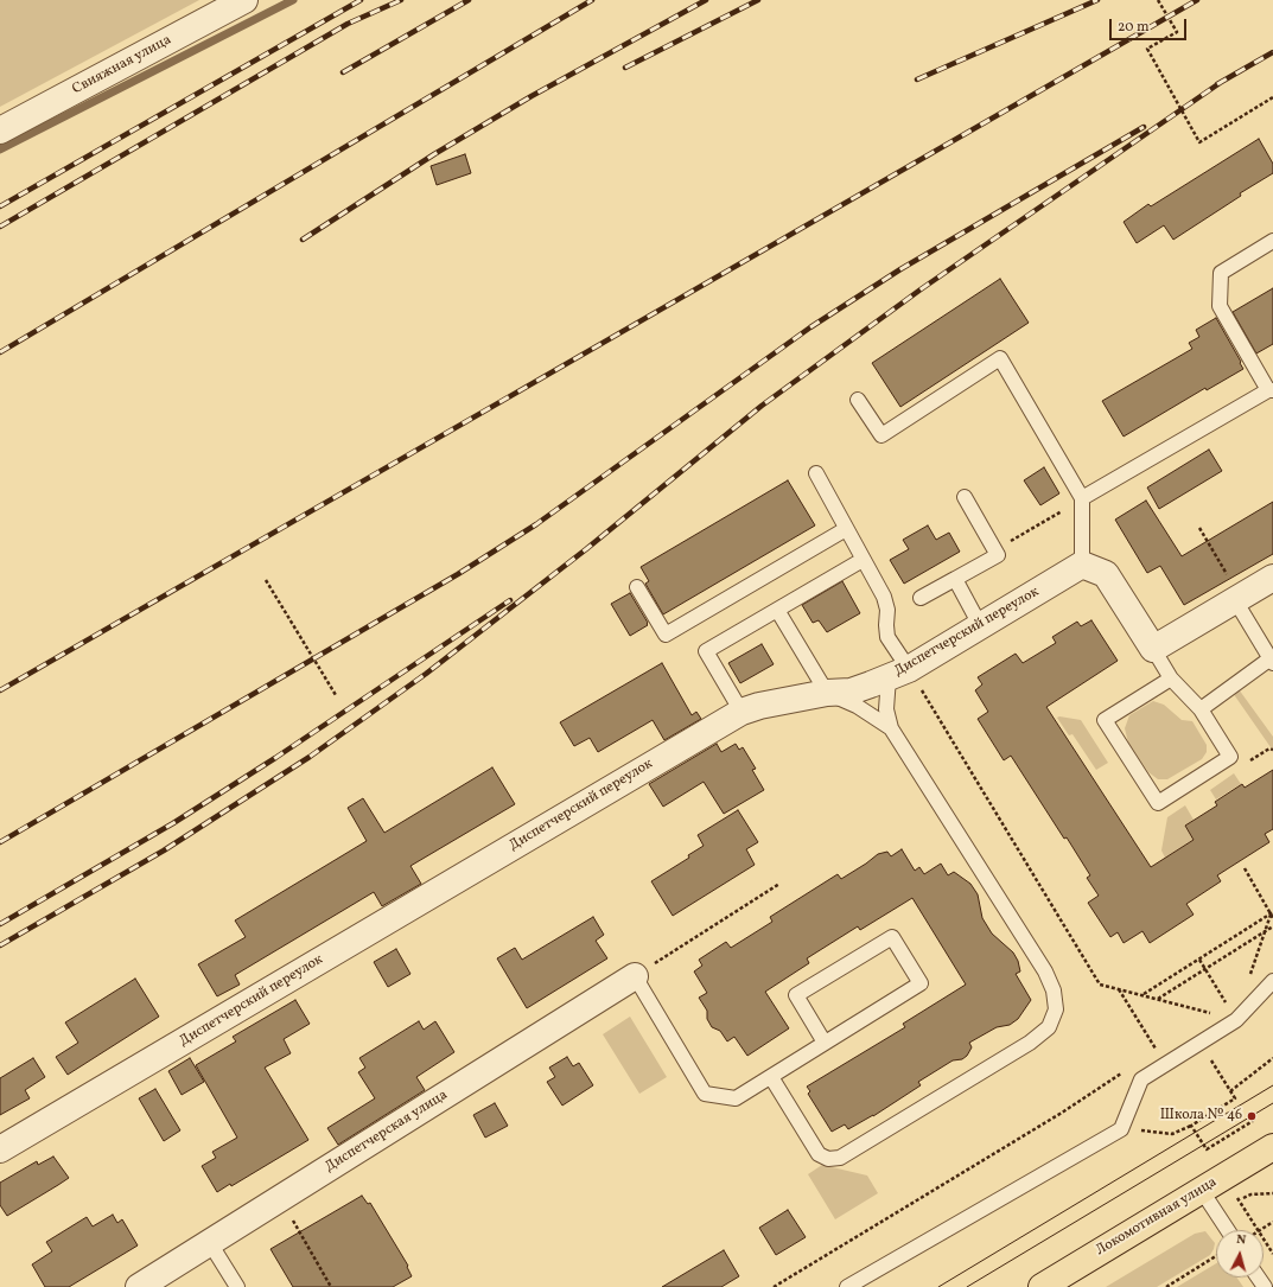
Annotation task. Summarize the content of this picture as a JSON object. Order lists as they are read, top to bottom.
{
  "streets": {
    "main road": ["Локомотивная улица"],
    "street": ["Свияжная улица", "Диспетчерский переулок", "Диспетчерская улица"]
  },
  "places": ["Школа № 46"],
  "scale_bar": "20 m",
  "north": "top"
}
